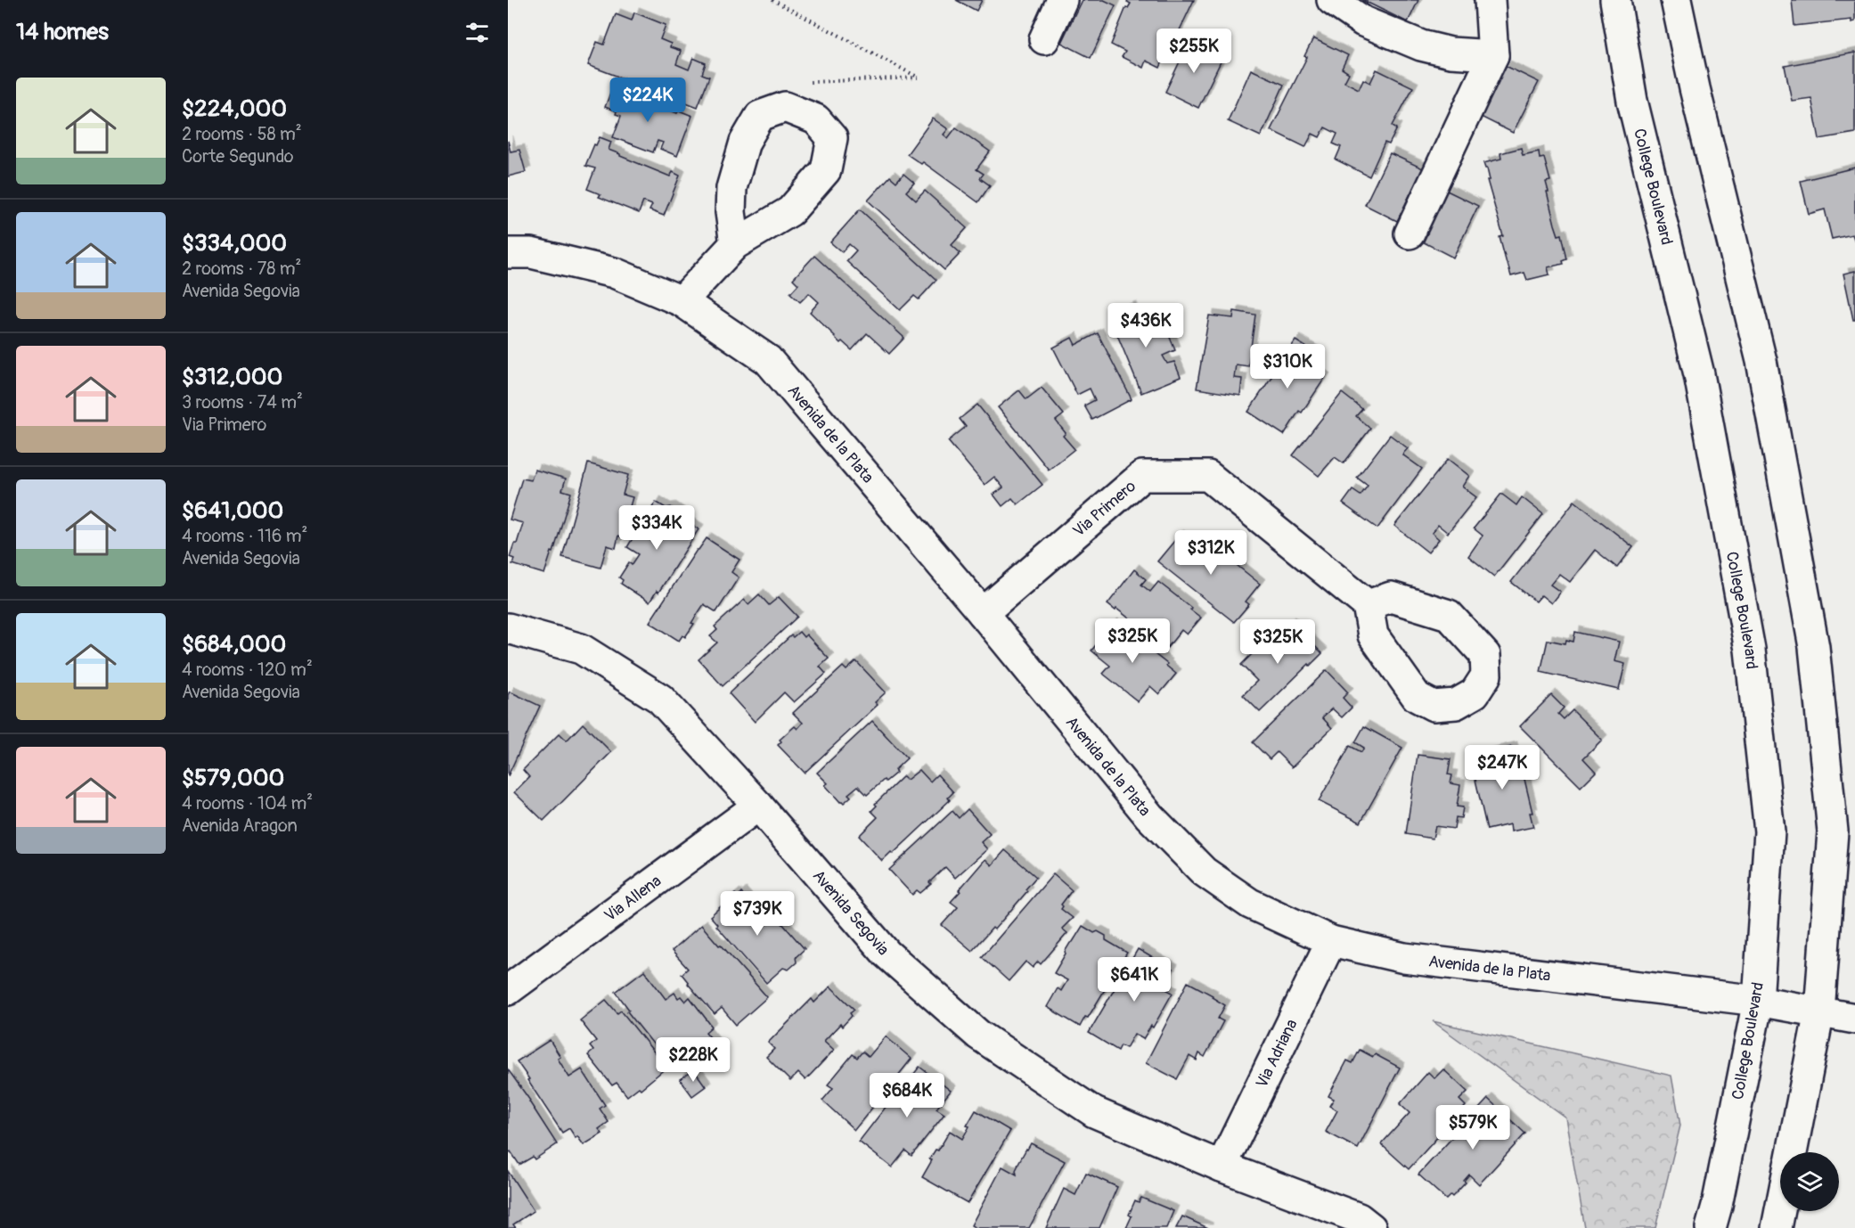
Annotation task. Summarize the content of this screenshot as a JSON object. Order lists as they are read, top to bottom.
{
  "streets": {
    "street": [
      "College Boulevard",
      "Avenida de la Plata",
      "Via Primero",
      "Via Allena",
      "Avenida Segovia",
      "Via Adriana"
    ]
  },
  "crossings": [
    ["College Boulevard", "Avenida de la Plata"],
    ["Avenida de la Plata", "Via Primero"],
    ["Avenida de la Plata", "Via Adriana"],
    ["Via Allena", "Avenida Segovia"],
    ["Avenida Segovia", "Via Adriana"]
  ],
  "page": {
    "heading": "14 homes",
    "price": [
      "$255K",
      "$224K",
      "$436K",
      "$310K",
      "$334K",
      "$312K",
      "$325K",
      "$325K",
      "$247K",
      "$739K",
      "$641K",
      "$228K",
      "$684K",
      "$579K"
    ],
    "list": [
      {
        "name": "$224,000",
        "note": "2 rooms · 58 m² · Corte Segundo"
      },
      {
        "name": "$334,000",
        "note": "2 rooms · 78 m² · Avenida Segovia"
      },
      {
        "name": "$312,000",
        "note": "3 rooms · 74 m² · Via Primero"
      },
      {
        "name": "$641,000",
        "note": "4 rooms · 116 m² · Avenida Segovia"
      },
      {
        "name": "$684,000",
        "note": "4 rooms · 120 m² · Avenida Segovia"
      },
      {
        "name": "$579,000",
        "note": "4 rooms · 104 m² · Avenida Aragon"
      }
    ]
  }
}
